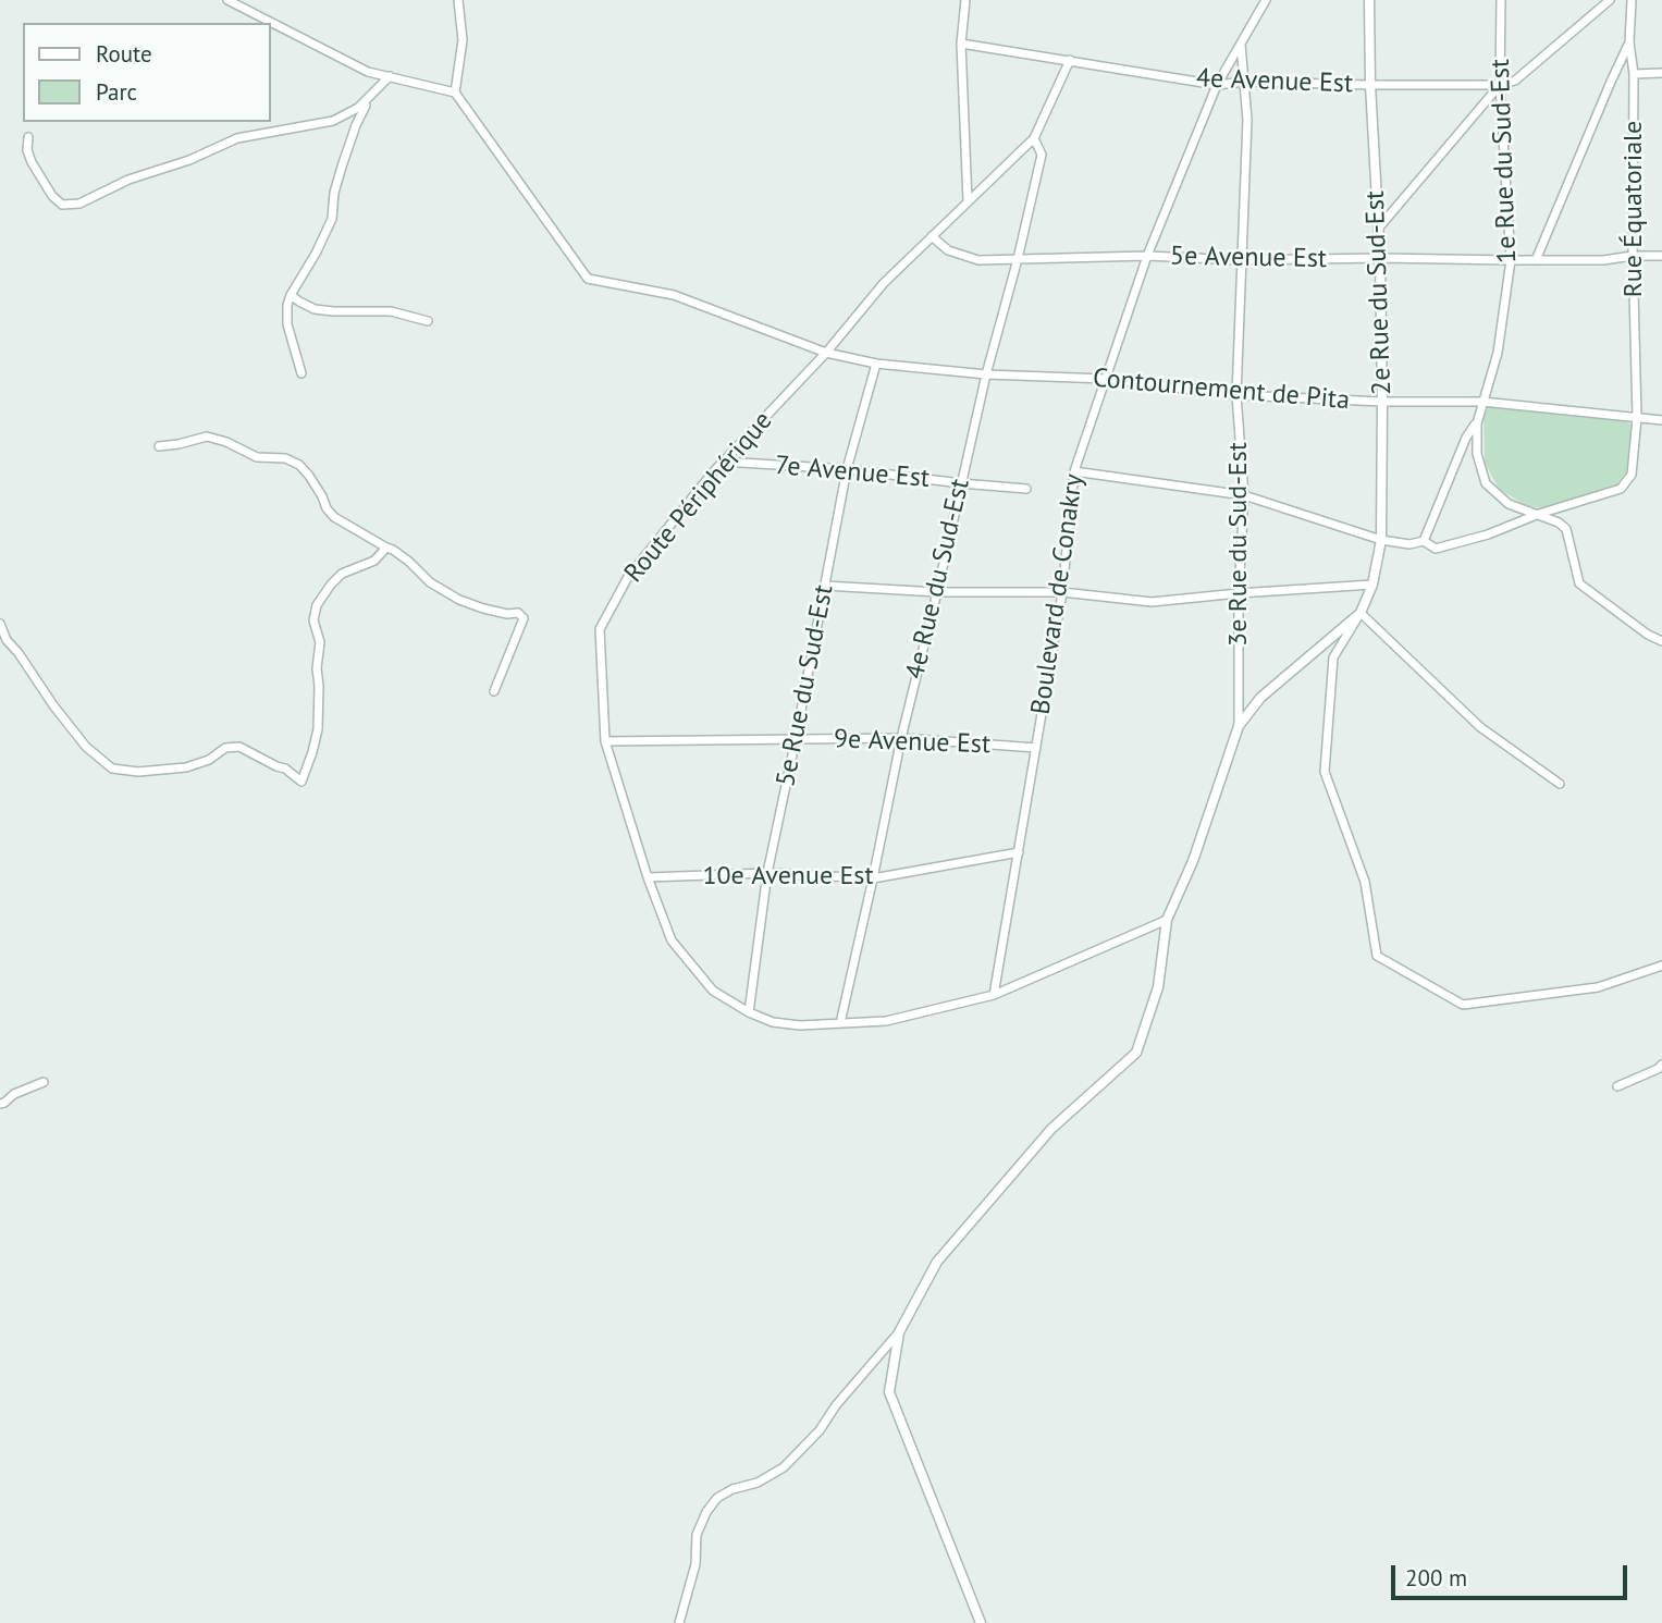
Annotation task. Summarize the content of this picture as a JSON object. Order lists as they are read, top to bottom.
{
  "streets": {
    "street": [
      "4e Avenue Est",
      "1e Rue du Sud-Est",
      "Rue Équatoriale",
      "5e Avenue Est",
      "2e Rue du Sud-Est",
      "Contournement de Pita",
      "7e Avenue Est",
      "Route Périphérique",
      "3e Rue du Sud-Est",
      "4e Rue du Sud-Est",
      "Boulevard de Conakry",
      "5e Rue du Sud-Est",
      "9e Avenue Est",
      "10e Avenue Est"
    ]
  },
  "crossings": [
    ["4e Avenue Est", "1e Rue du Sud-Est"],
    ["4e Avenue Est", "2e Rue du Sud-Est"],
    ["4e Avenue Est", "Route Périphérique"],
    ["4e Avenue Est", "3e Rue du Sud-Est"],
    ["4e Avenue Est", "Boulevard de Conakry"],
    ["1e Rue du Sud-Est", "Rue Équatoriale"],
    ["1e Rue du Sud-Est", "5e Avenue Est"],
    ["1e Rue du Sud-Est", "Contournement de Pita"],
    ["Rue Équatoriale", "5e Avenue Est"],
    ["Rue Équatoriale", "Contournement de Pita"],
    ["5e Avenue Est", "2e Rue du Sud-Est"],
    ["5e Avenue Est", "Route Périphérique"],
    ["5e Avenue Est", "3e Rue du Sud-Est"],
    ["5e Avenue Est", "4e Rue du Sud-Est"],
    ["5e Avenue Est", "Boulevard de Conakry"],
    ["2e Rue du Sud-Est", "Contournement de Pita"],
    ["Contournement de Pita", "Route Périphérique"],
    ["Contournement de Pita", "3e Rue du Sud-Est"],
    ["Contournement de Pita", "4e Rue du Sud-Est"],
    ["Contournement de Pita", "Boulevard de Conakry"],
    ["Contournement de Pita", "5e Rue du Sud-Est"],
    ["7e Avenue Est", "Route Périphérique"],
    ["7e Avenue Est", "4e Rue du Sud-Est"],
    ["7e Avenue Est", "5e Rue du Sud-Est"],
    ["Route Périphérique", "4e Rue du Sud-Est"],
    ["Route Périphérique", "Boulevard de Conakry"],
    ["Route Périphérique", "5e Rue du Sud-Est"],
    ["Route Périphérique", "9e Avenue Est"],
    ["Route Périphérique", "10e Avenue Est"],
    ["3e Rue du Sud-Est", "Boulevard de Conakry"],
    ["4e Rue du Sud-Est", "9e Avenue Est"],
    ["4e Rue du Sud-Est", "10e Avenue Est"],
    ["Boulevard de Conakry", "9e Avenue Est"],
    ["Boulevard de Conakry", "10e Avenue Est"],
    ["5e Rue du Sud-Est", "9e Avenue Est"],
    ["5e Rue du Sud-Est", "10e Avenue Est"]
  ],
  "legend": ["Route", "Parc"],
  "scale_bar": "200 m"
}
